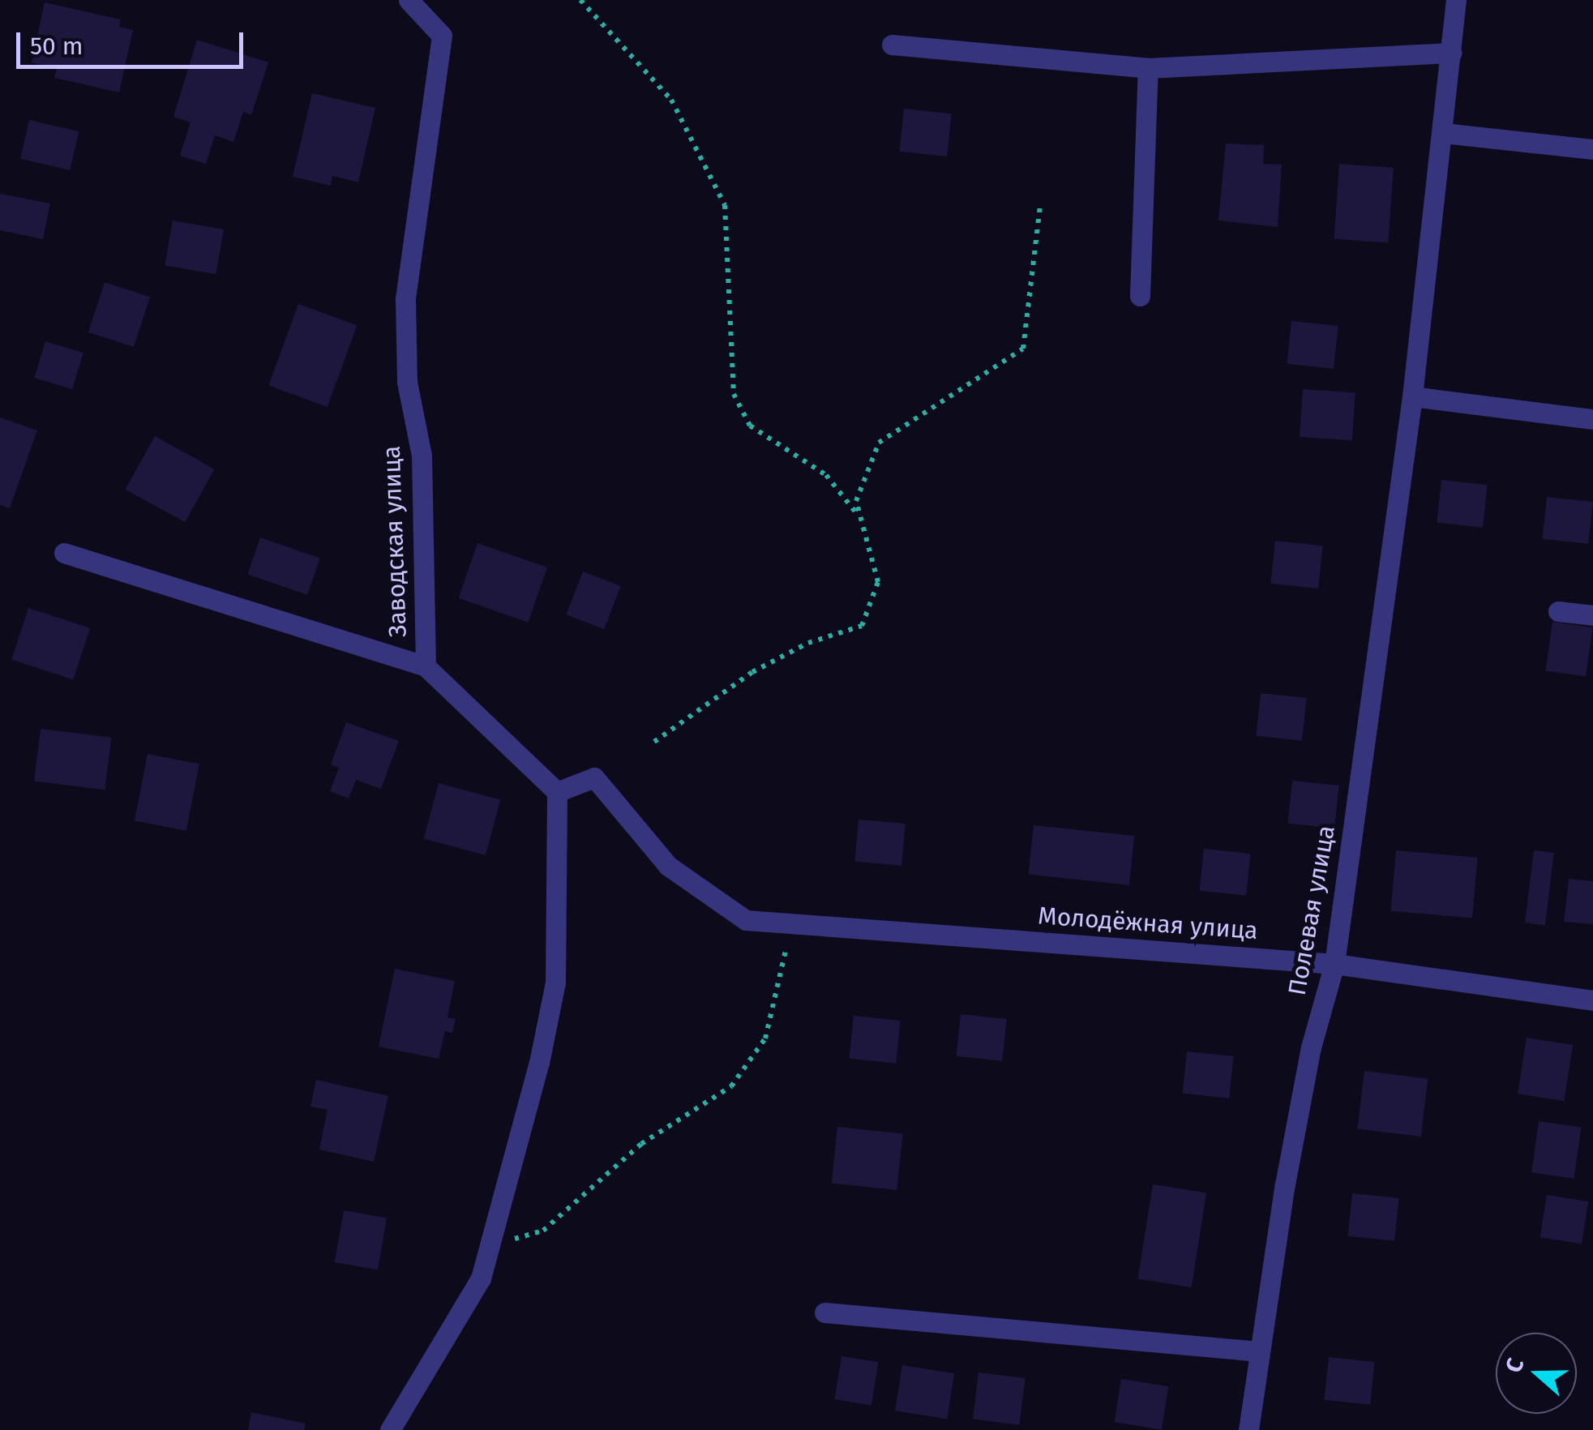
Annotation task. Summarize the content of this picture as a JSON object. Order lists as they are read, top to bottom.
{
  "streets": {
    "street": ["Заводская улица", "Полевая улица", "Молодёжная улица"]
  },
  "crossings": [
    ["Заводская улица", "Молодёжная улица"],
    ["Полевая улица", "Молодёжная улица"]
  ],
  "scale_bar": "50 m",
  "north": "left"
}
